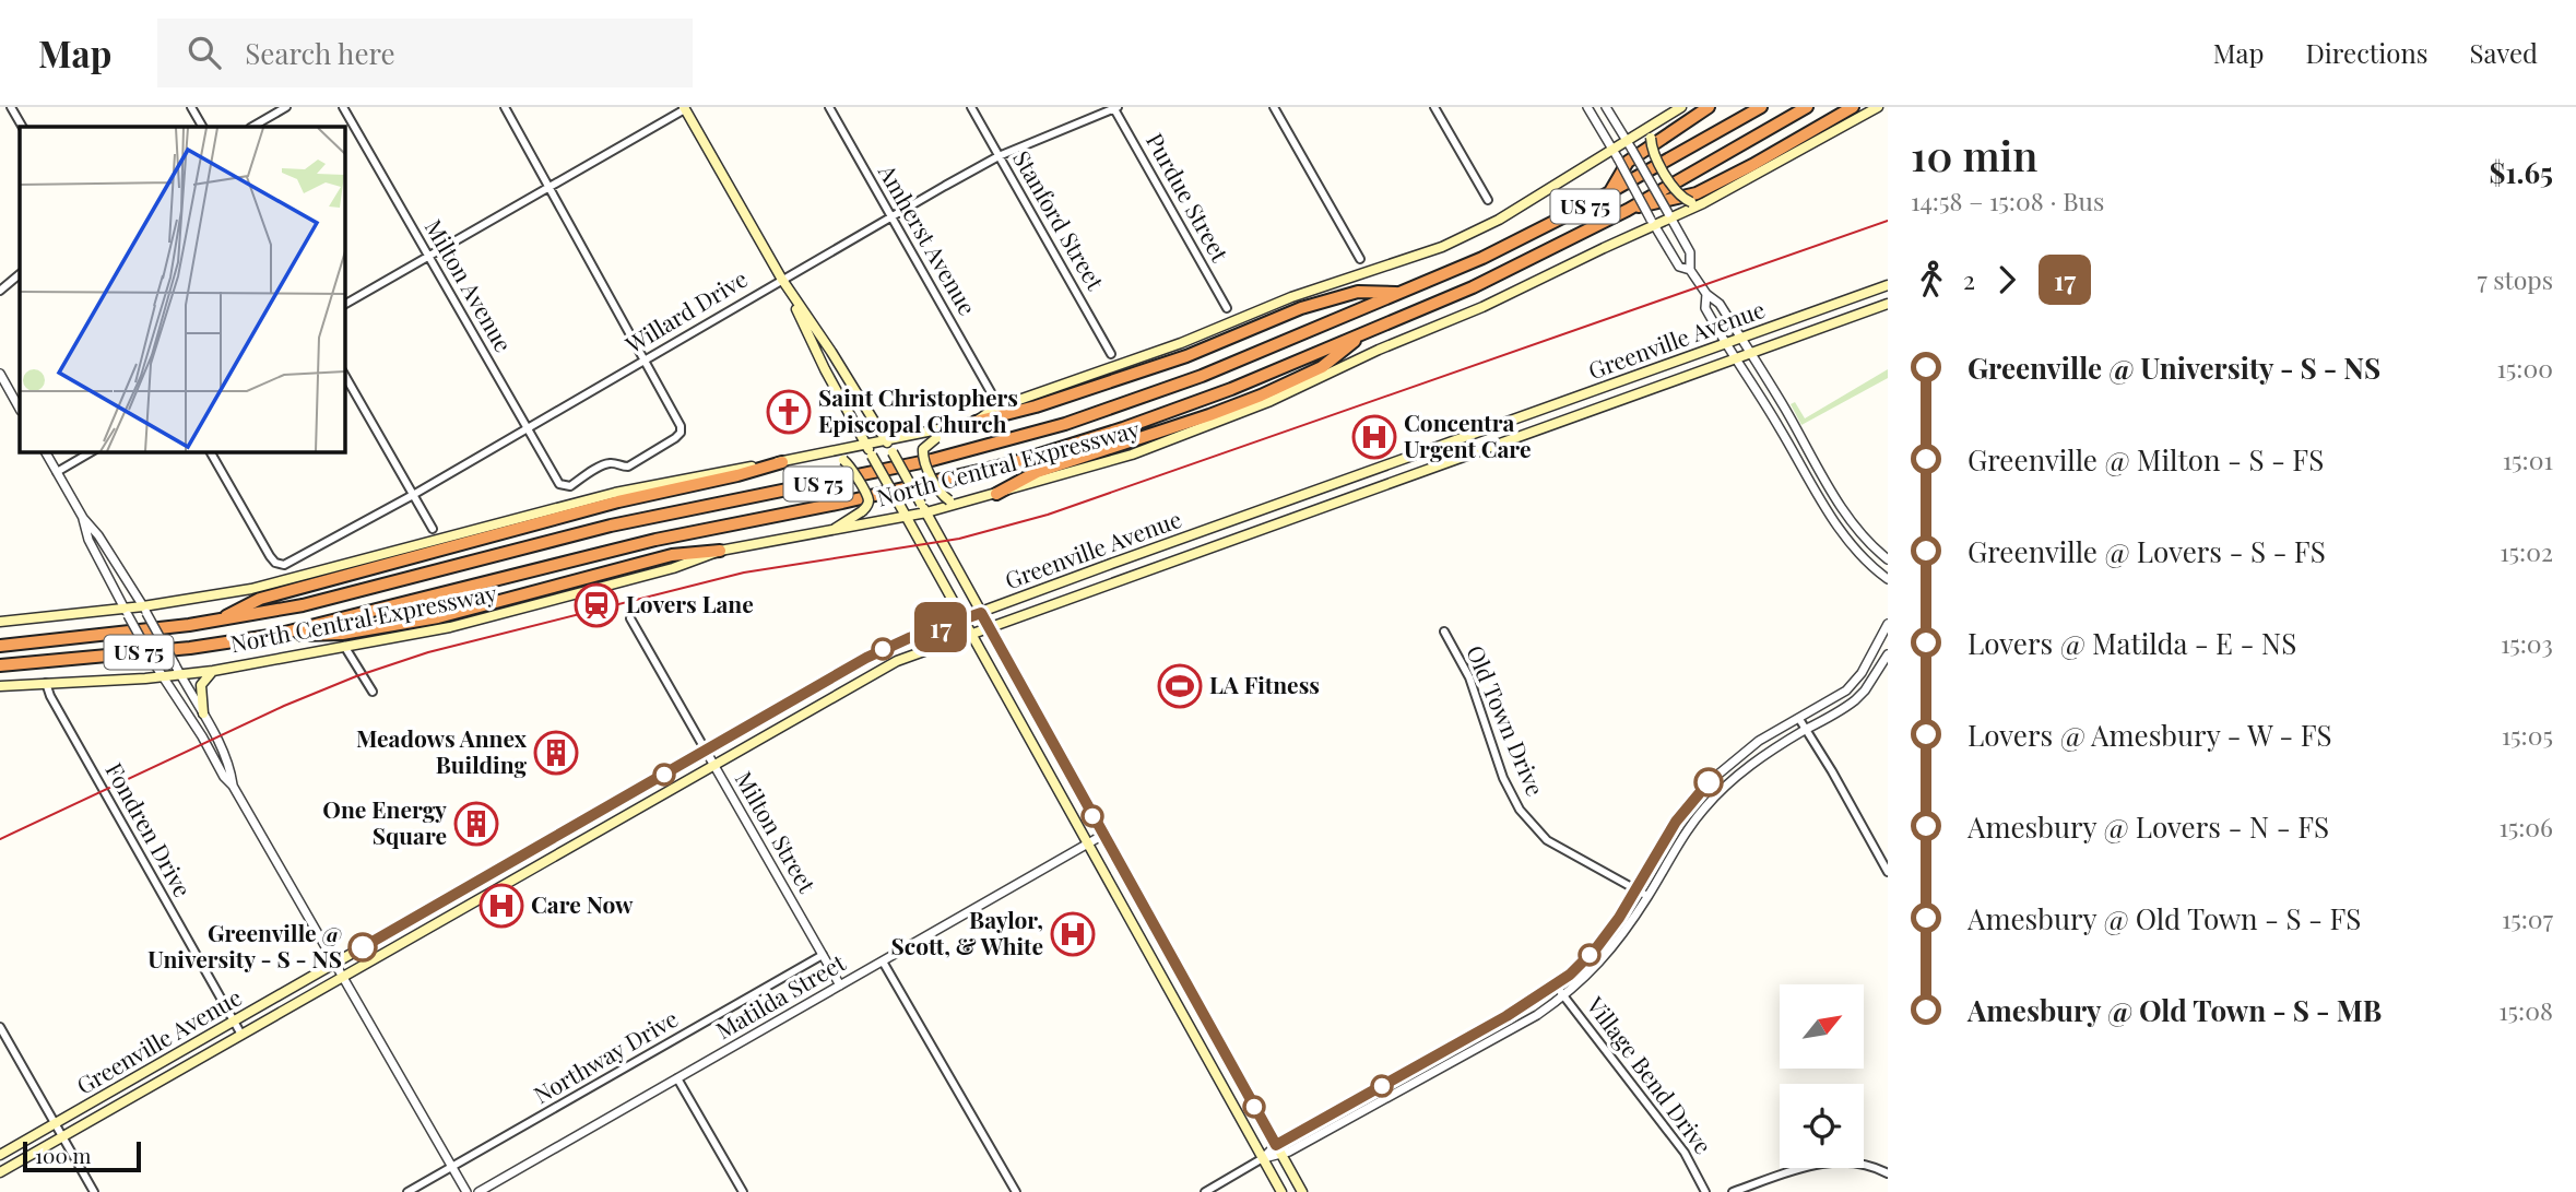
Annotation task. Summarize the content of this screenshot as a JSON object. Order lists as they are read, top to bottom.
{
  "streets": {
    "highway": ["US 75", "North Central Expressway"],
    "main road": ["Greenville Avenue"],
    "street": [
      "Purdue Street",
      "Stanford Street",
      "Amherst Avenue",
      "Milton Avenue",
      "Willard Drive",
      "Old Town Drive",
      "Fondren Drive",
      "Milton Street",
      "Matilda Street",
      "Northway Drive",
      "Village Bend Drive"
    ]
  },
  "crossings": [
    ["Purdue Street", "Willard Drive"],
    ["Stanford Street", "Willard Drive"],
    ["Amherst Avenue", "Willard Drive"],
    ["Milton Avenue", "Willard Drive"],
    ["Greenville Avenue", "Fondren Drive"],
    ["Greenville Avenue", "Milton Street"],
    ["North Central Expressway", "Fondren Drive"],
    ["Milton Street", "Matilda Street"],
    ["Milton Street", "Northway Drive"]
  ],
  "places": {
    "church": ["Saint Christophers Episcopal Church"],
    "hospital": ["Concentra Urgent Care", "Care Now", "Baylor, Scott, & White"],
    "station": ["Lovers Lane"],
    "sports": ["LA Fitness"],
    "building": ["Meadows Annex Building", "One Energy Square"],
    "other": ["Greenville @ University - S - NS"]
  },
  "lines": ["bus line 17"],
  "scale_bar": "100 m",
  "north": "top right",
  "page": {
    "header": "Map",
    "search": "Search here",
    "nav": ["Map", "Directions", "Saved"],
    "on_map": "17",
    "heading": ["10 min", "14:58 – 15:08 · Bus", "$1.65"],
    "legs": ["2", "17", "7 stops"],
    "list": [
      {
        "name": "Greenville @ University - S - NS",
        "value": "15:00"
      },
      {
        "name": "Greenville @ Milton - S - FS",
        "value": "15:01"
      },
      {
        "name": "Greenville @ Lovers - S - FS",
        "value": "15:02"
      },
      {
        "name": "Lovers @ Matilda - E - NS",
        "value": "15:03"
      },
      {
        "name": "Lovers @ Amesbury - W - FS",
        "value": "15:05"
      },
      {
        "name": "Amesbury @ Lovers - N - FS",
        "value": "15:06"
      },
      {
        "name": "Amesbury @ Old Town - S - FS",
        "value": "15:07"
      },
      {
        "name": "Amesbury @ Old Town - S - MB",
        "value": "15:08"
      }
    ],
    "scale": "100 m"
  }
}
